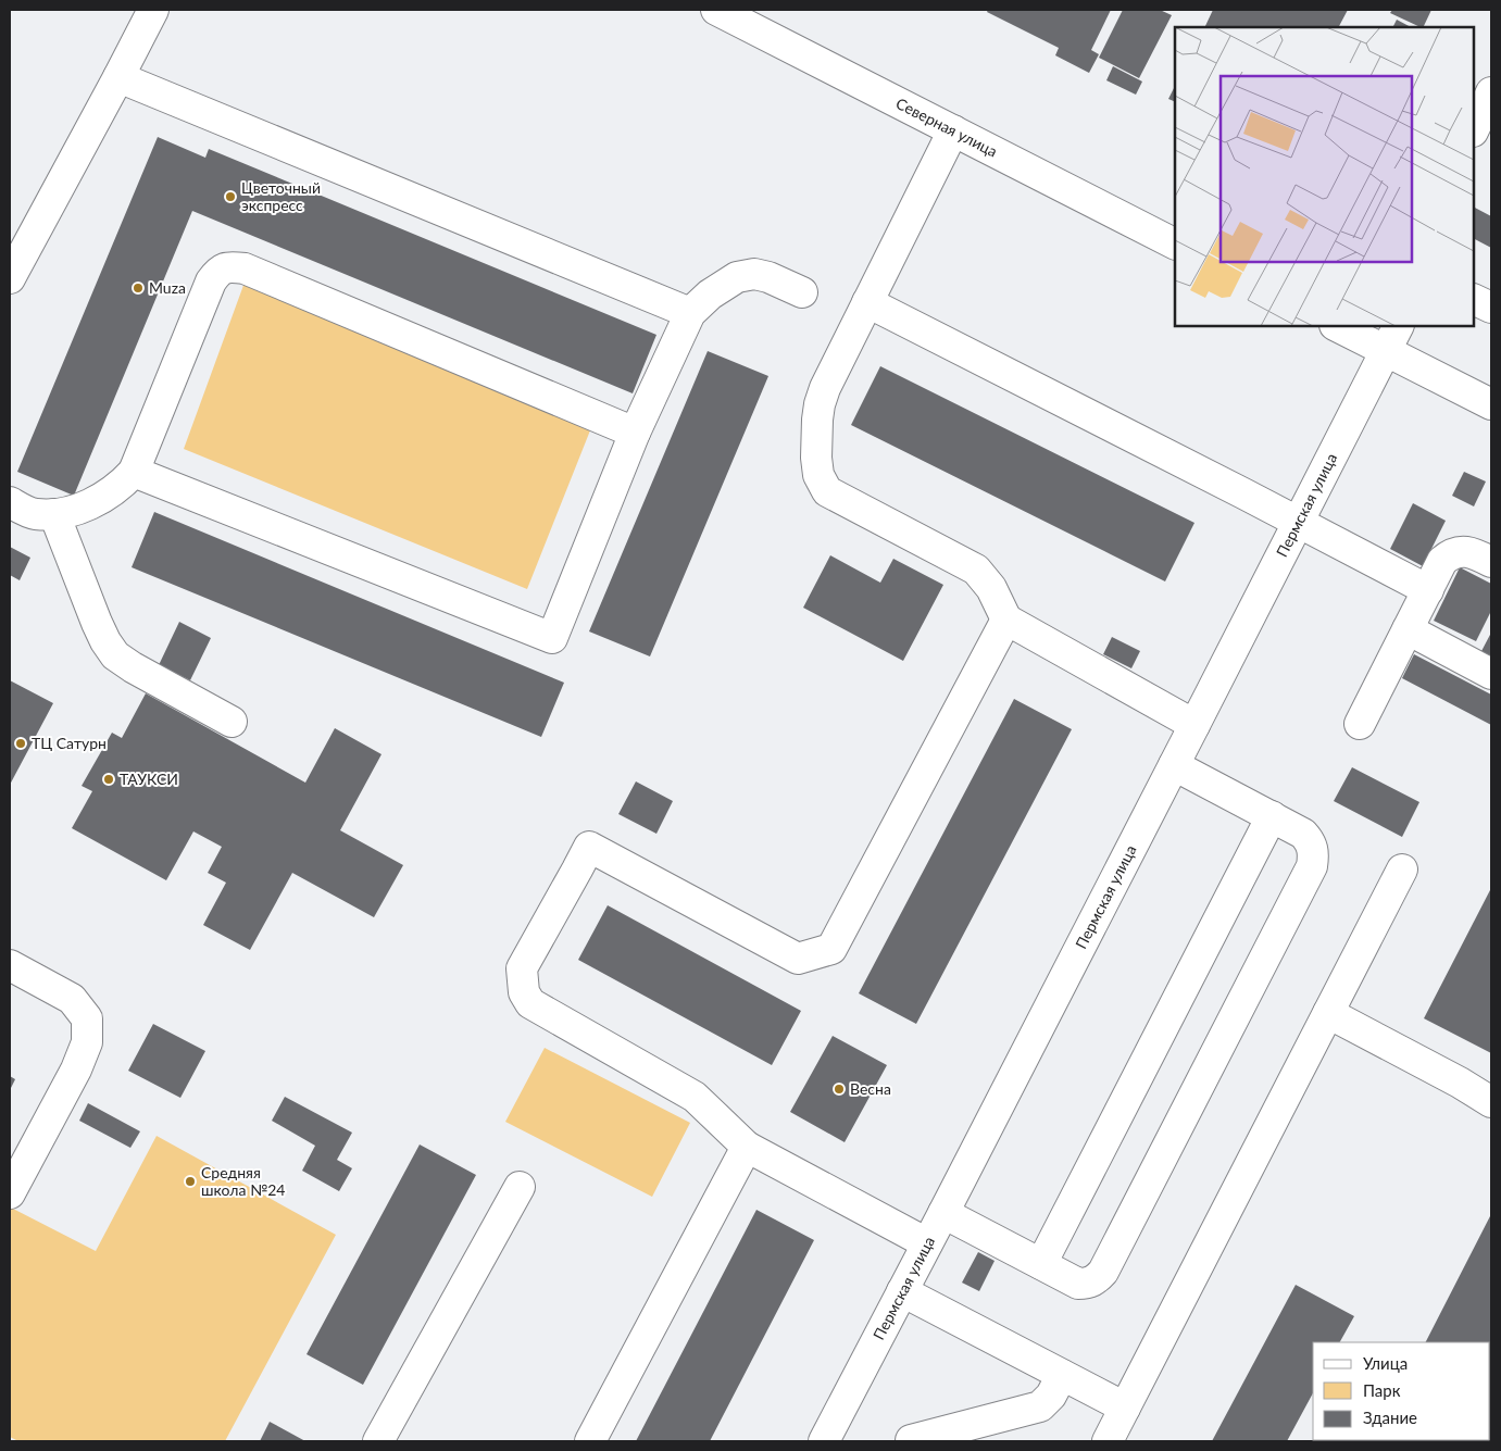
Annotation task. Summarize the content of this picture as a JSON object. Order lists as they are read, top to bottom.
{
  "streets": {
    "street": ["Северная улица", "Пермская улица"]
  },
  "places": [
    "Цветочный экспресс",
    "Muza",
    "ТЦ Сатурн",
    "ТАУКСИ",
    "Весна",
    "Средняя школа №24"
  ],
  "legend": ["Улица", "Парк", "Здание"]
}
